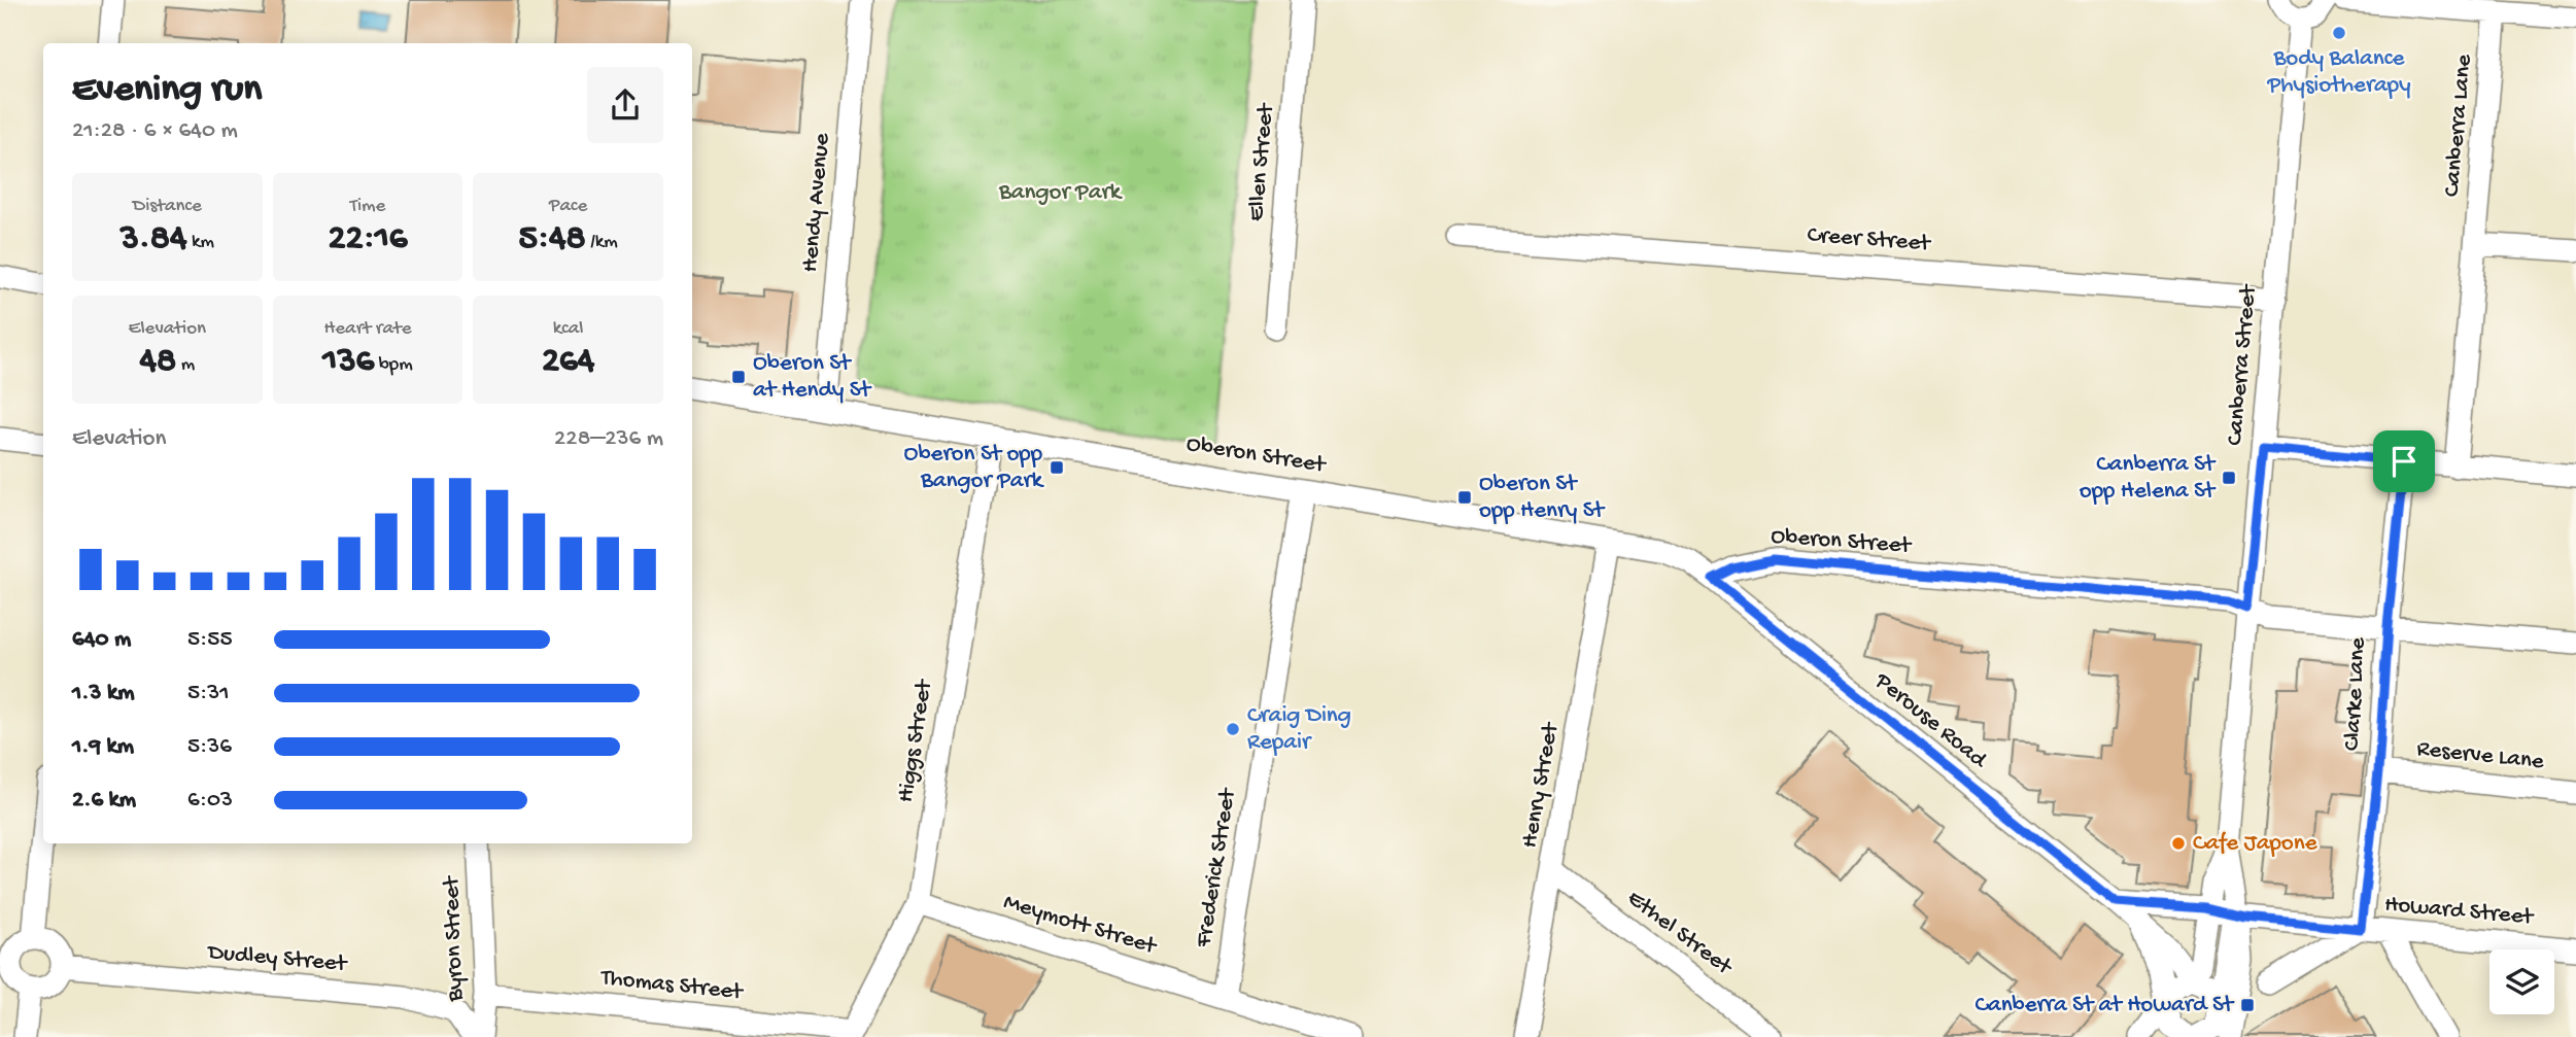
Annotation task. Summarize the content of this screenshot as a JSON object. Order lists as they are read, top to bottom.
{
  "streets": {
    "street": [
      "Canberra Lane",
      "Ellen Street",
      "Hendy Avenue",
      "Creer Street",
      "Canberra Street",
      "Oberon Street",
      "Clarke Lane",
      "Perouse Road",
      "Higgs Street",
      "Reserve Lane",
      "Henry Street",
      "Frederick Street",
      "Howard Street",
      "Meymott Street",
      "Ethel Street",
      "Byron Street",
      "Dudley Street",
      "Thomas Street"
    ]
  },
  "crossings": [
    ["Hendy Avenue", "Oberon Street"],
    ["Creer Street", "Canberra Street"],
    ["Canberra Street", "Oberon Street"],
    ["Canberra Street", "Perouse Road"],
    ["Canberra Street", "Howard Street"],
    ["Oberon Street", "Clarke Lane"],
    ["Oberon Street", "Perouse Road"],
    ["Oberon Street", "Higgs Street"],
    ["Oberon Street", "Henry Street"],
    ["Oberon Street", "Frederick Street"],
    ["Clarke Lane", "Reserve Lane"],
    ["Clarke Lane", "Howard Street"],
    ["Higgs Street", "Meymott Street"],
    ["Higgs Street", "Thomas Street"],
    ["Henry Street", "Ethel Street"],
    ["Frederick Street", "Meymott Street"],
    ["Byron Street", "Thomas Street"]
  ],
  "parks": ["Bangor Park"],
  "places": {
    "other": ["Body Balance Physiotherapy", "Craig Ding Repair", "Cafe Japone"],
    "transit": [
      "Oberon St at Hendy St",
      "Oberon St opp Bangor Park",
      "Canberra St opp Helena St",
      "Oberon St opp Henry St",
      "Canberra St at Howard St"
    ]
  },
  "page": {
    "heading": ["Evening run", "21:28 · 6 × 640 m"],
    "stats": [
      ["Distance", "3.84 km"],
      ["Time", "22:16"],
      ["Pace", "5:48 /km"],
      ["Elevation", "48 m"],
      ["Heart rate", "136 bpm"],
      ["kcal", "264"]
    ],
    "chart": ["Elevation", "228–236 m"],
    "list": [
      {
        "name": "640 m",
        "note": "5:55"
      },
      {
        "name": "1.3 km",
        "note": "5:31"
      },
      {
        "name": "1.9 km",
        "note": "5:36"
      },
      {
        "name": "2.6 km",
        "note": "6:03"
      }
    ]
  }
}
